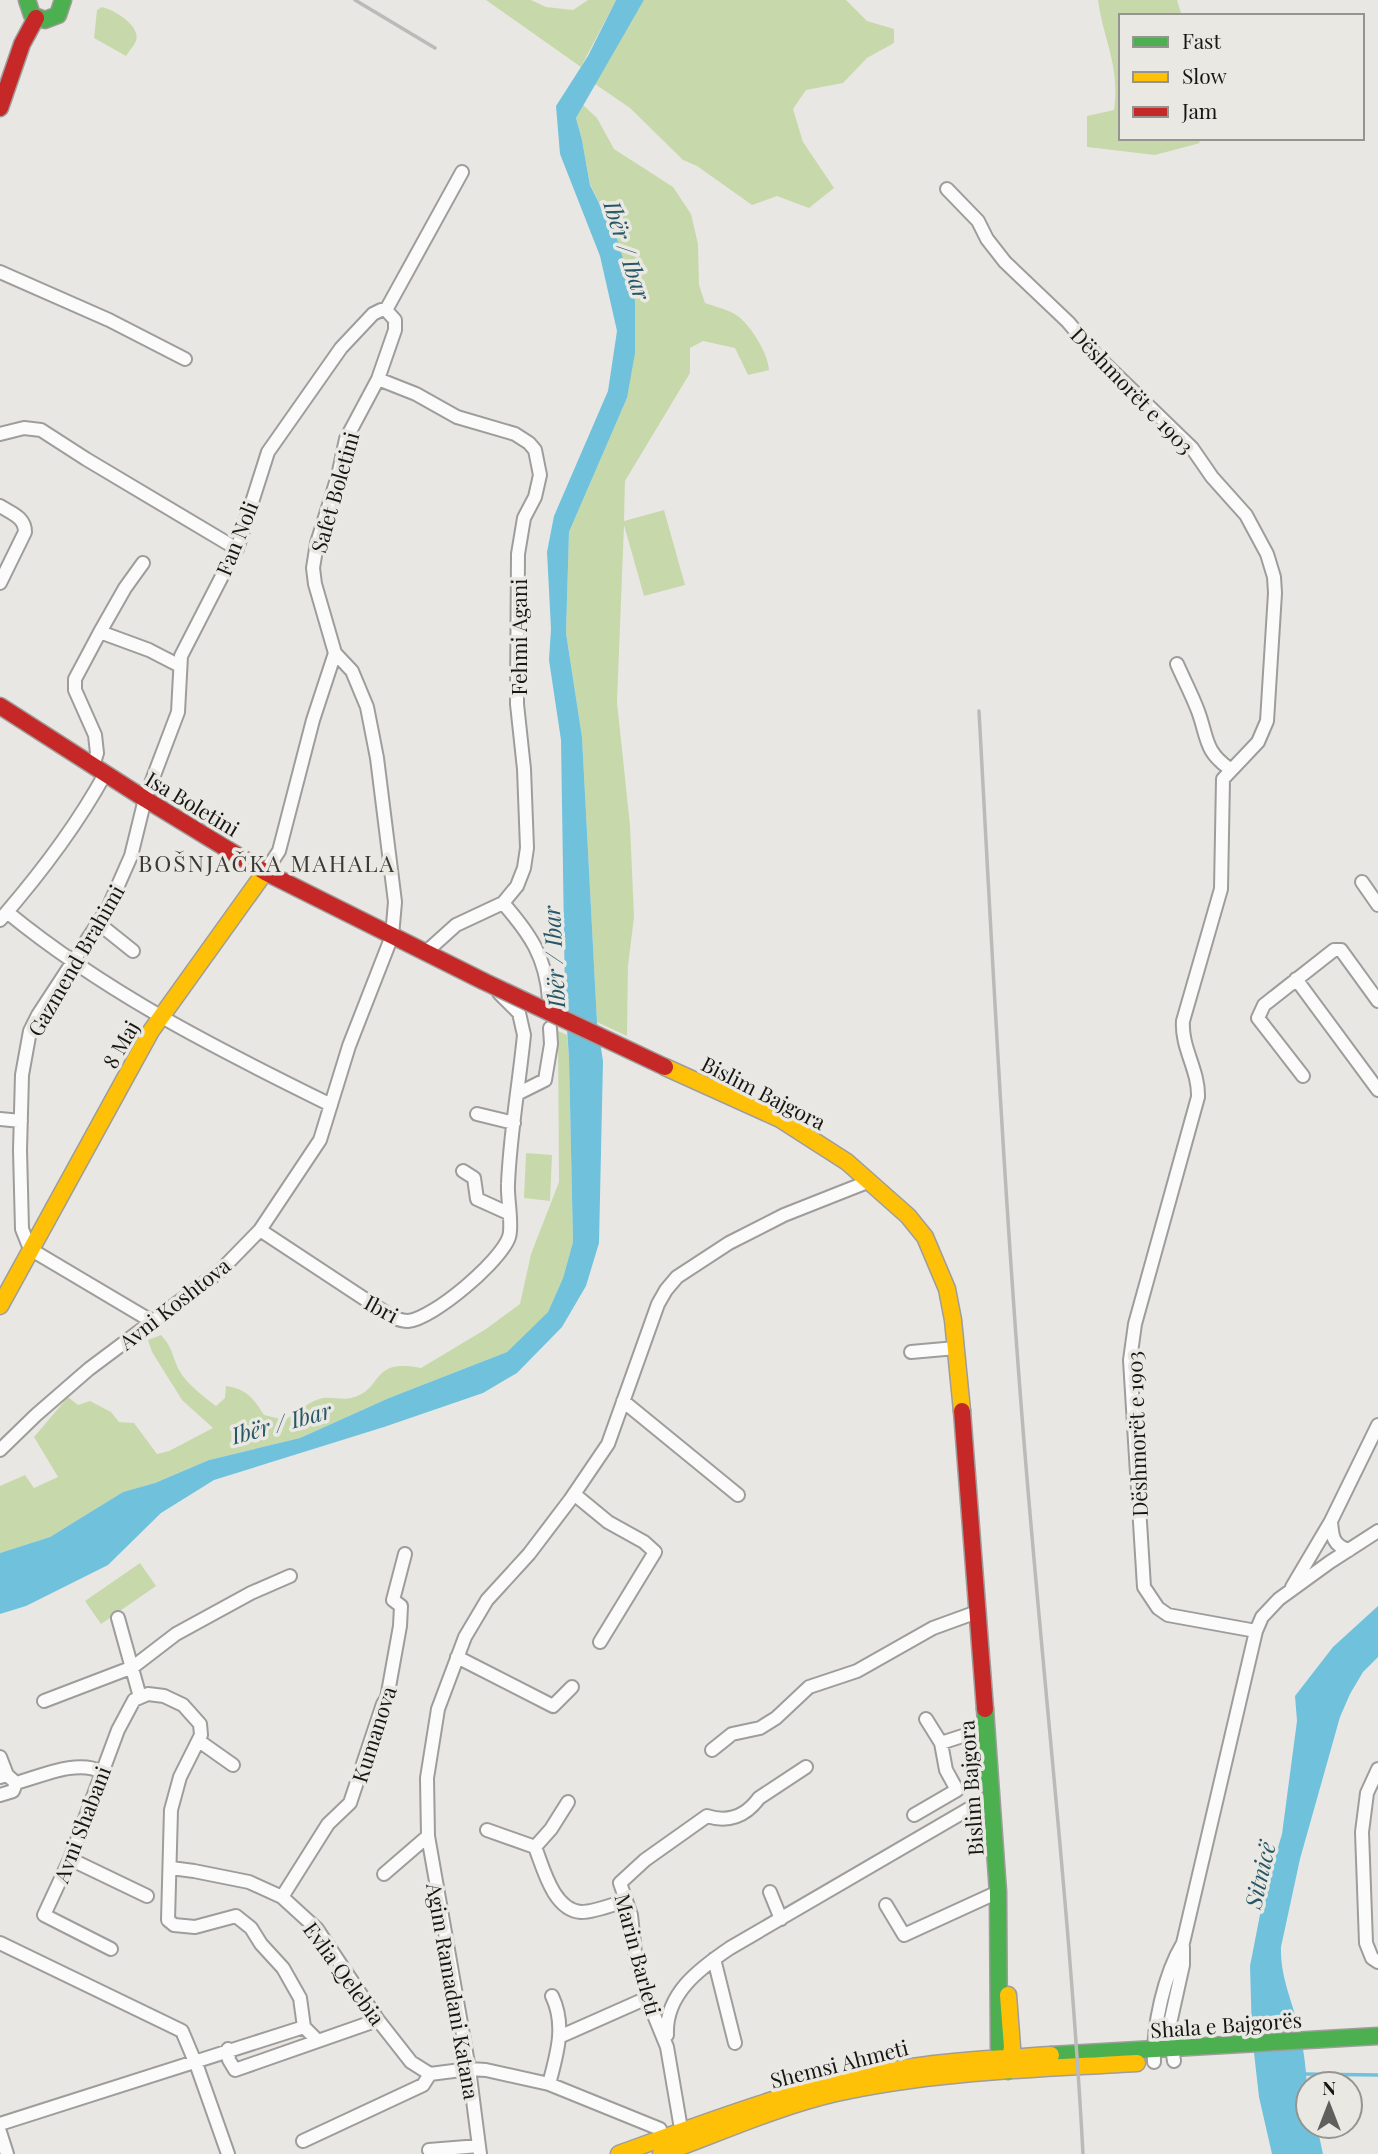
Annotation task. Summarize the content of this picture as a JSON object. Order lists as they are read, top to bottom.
{
  "streets": {
    "main road": [
      "Isa Boletini",
      "8 Maj",
      "Bislim Bajgora",
      "Shala e Bajgorës",
      "Shemsi Ahmeti"
    ],
    "street": [
      "Dëshmorët e 1903",
      "Safet Boletini",
      "Fan Noli",
      "Fehmi Agani",
      "Gazmend Brahimi",
      "Avni Koshtova",
      "Ibri",
      "Kumanova",
      "Avni Shabani",
      "Marin Barleti",
      "Evlia Qelebia",
      "Agim Ramadani Katana"
    ]
  },
  "crossings": [
    ["Safet Boletini", "Fan Noli"],
    ["Safet Boletini", "Fehmi Agani"],
    ["Safet Boletini", "Avni Koshtova"],
    ["Fan Noli", "Isa Boletini"],
    ["Fan Noli", "Gazmend Brahimi"],
    ["Fehmi Agani", "Isa Boletini"],
    ["Isa Boletini", "Gazmend Brahimi"],
    ["Isa Boletini", "8 Maj"],
    ["Isa Boletini", "Bislim Bajgora"],
    ["Isa Boletini", "Avni Koshtova"],
    ["Isa Boletini", "Ibri"],
    ["Gazmend Brahimi", "8 Maj"],
    ["Bislim Bajgora", "Ibri"],
    ["Bislim Bajgora", "Agim Ramadani Katana"],
    ["Bislim Bajgora", "Shemsi Ahmeti"],
    ["Avni Koshtova", "Ibri"],
    ["Kumanova", "Evlia Qelebia"],
    ["Shala e Bajgorës", "Shemsi Ahmeti"]
  ],
  "districts": ["BOŠNJAČKA MAHALA"],
  "water": ["Ibër / Ibar", "Sitnicë"],
  "legend": ["Fast", "Slow", "Jam"],
  "north": "top"
}
